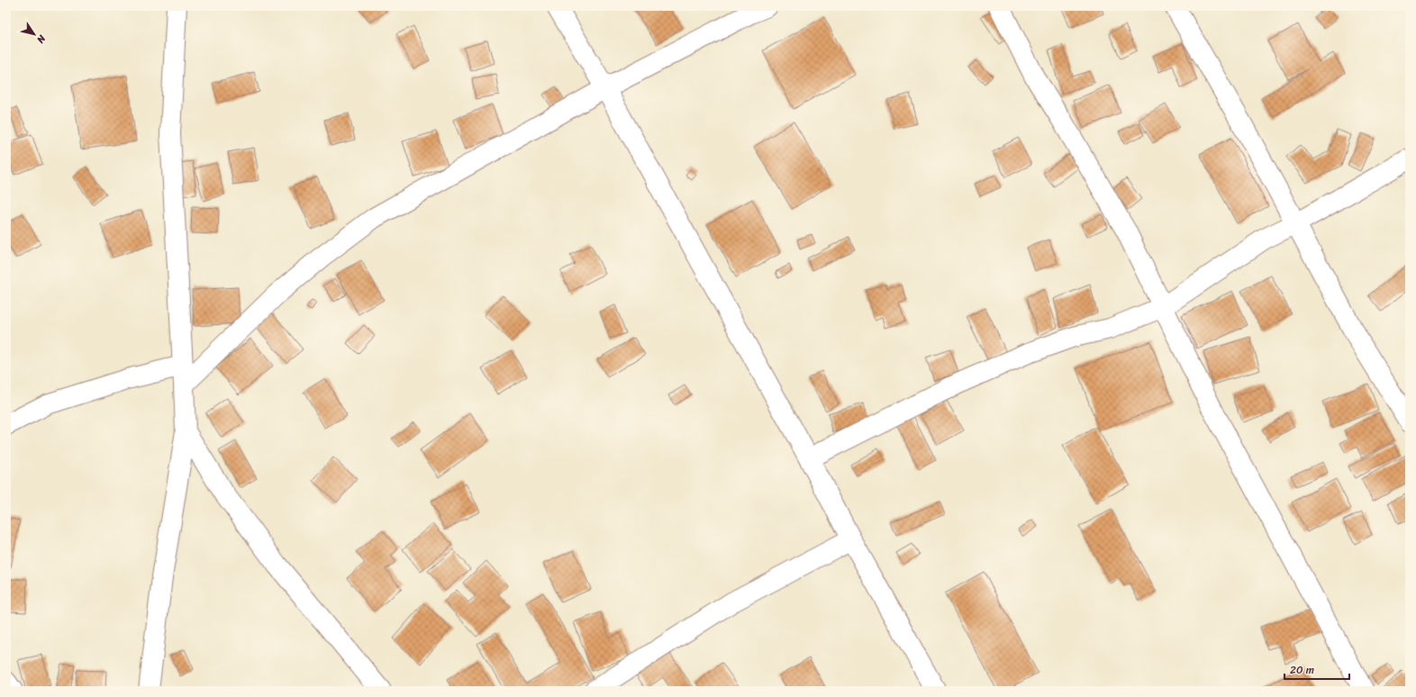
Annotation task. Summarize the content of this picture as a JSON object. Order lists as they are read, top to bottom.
{
  "scale_bar": "20 m",
  "north": "bottom right"
}
